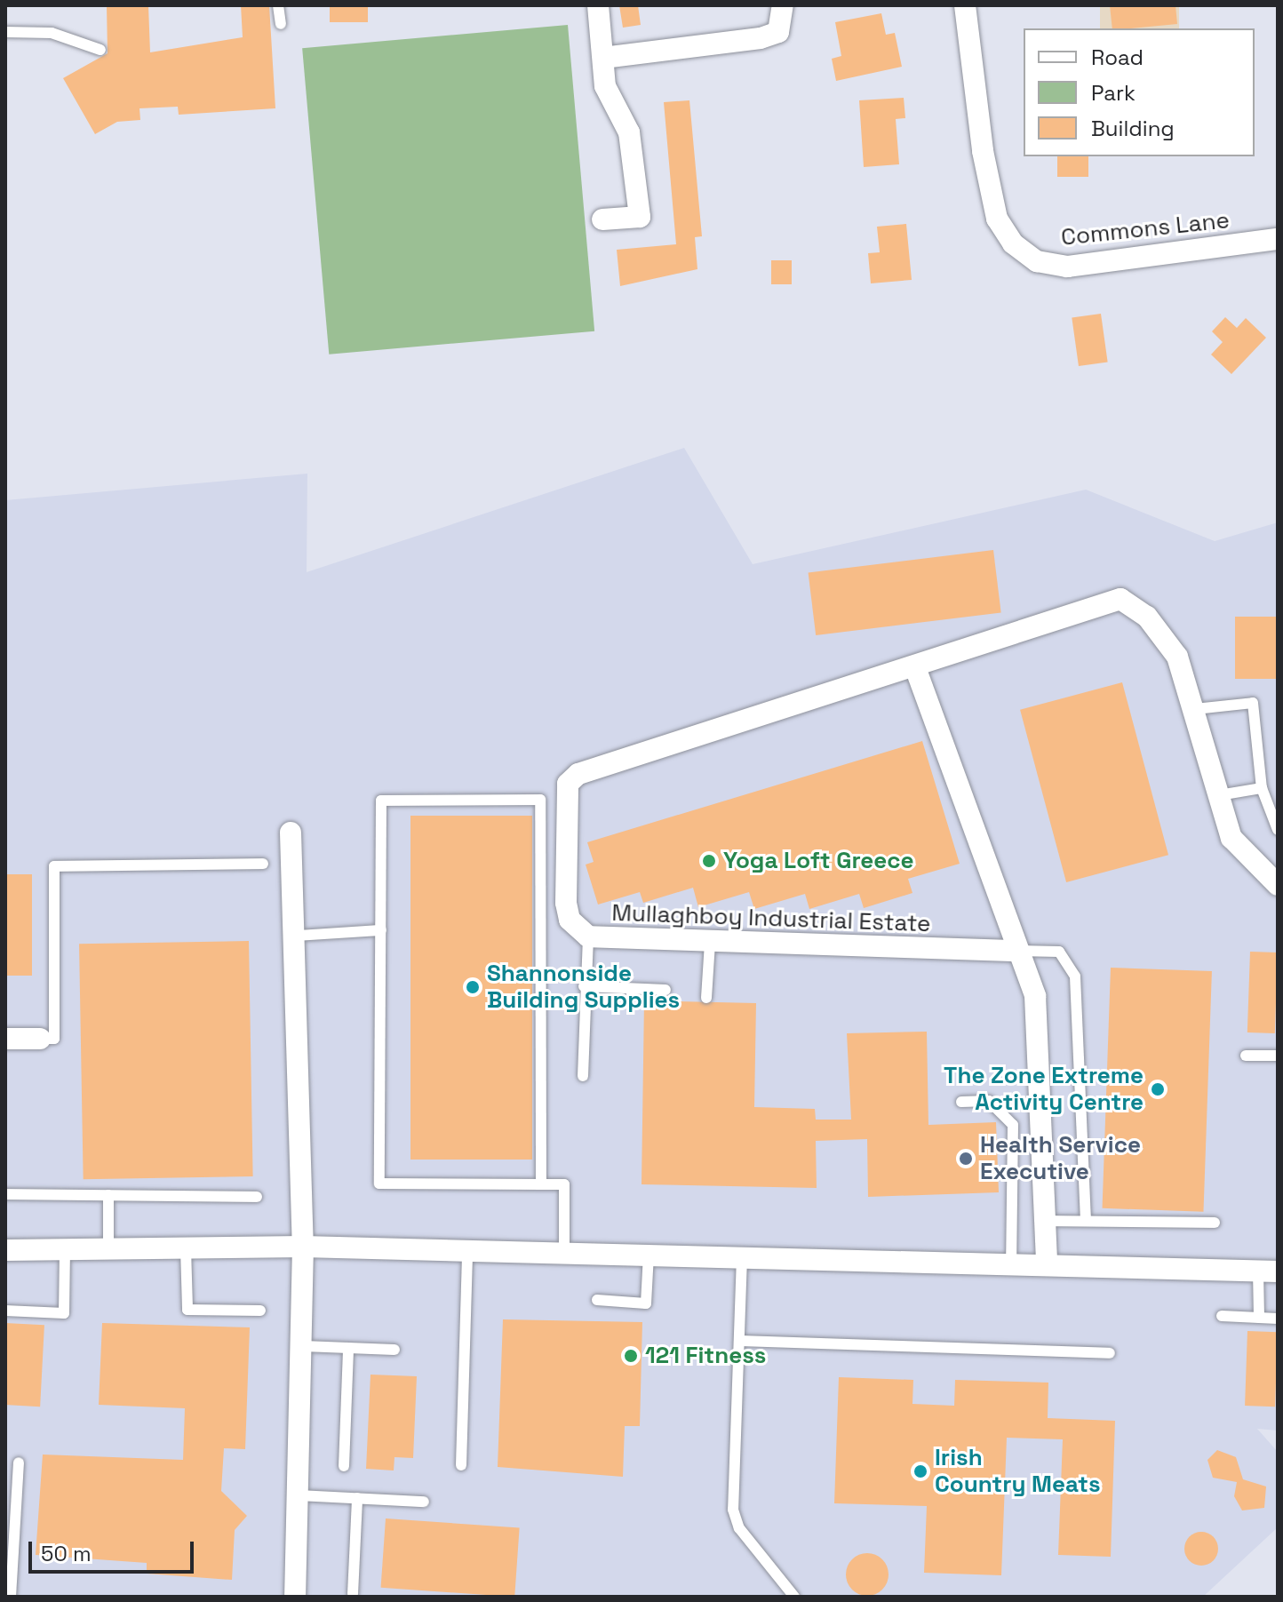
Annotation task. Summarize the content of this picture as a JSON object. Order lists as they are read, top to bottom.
{
  "streets": {
    "street": ["Commons Lane", "Mullaghboy Industrial Estate"]
  },
  "places": [
    "Yoga Loft Greece",
    "Shannonside Building Supplies",
    "The Zone Extreme Activity Centre",
    "Health Service Executive",
    "121 Fitness",
    "Irish Country Meats"
  ],
  "legend": ["Road", "Park", "Building"],
  "scale_bar": "50 m"
}
